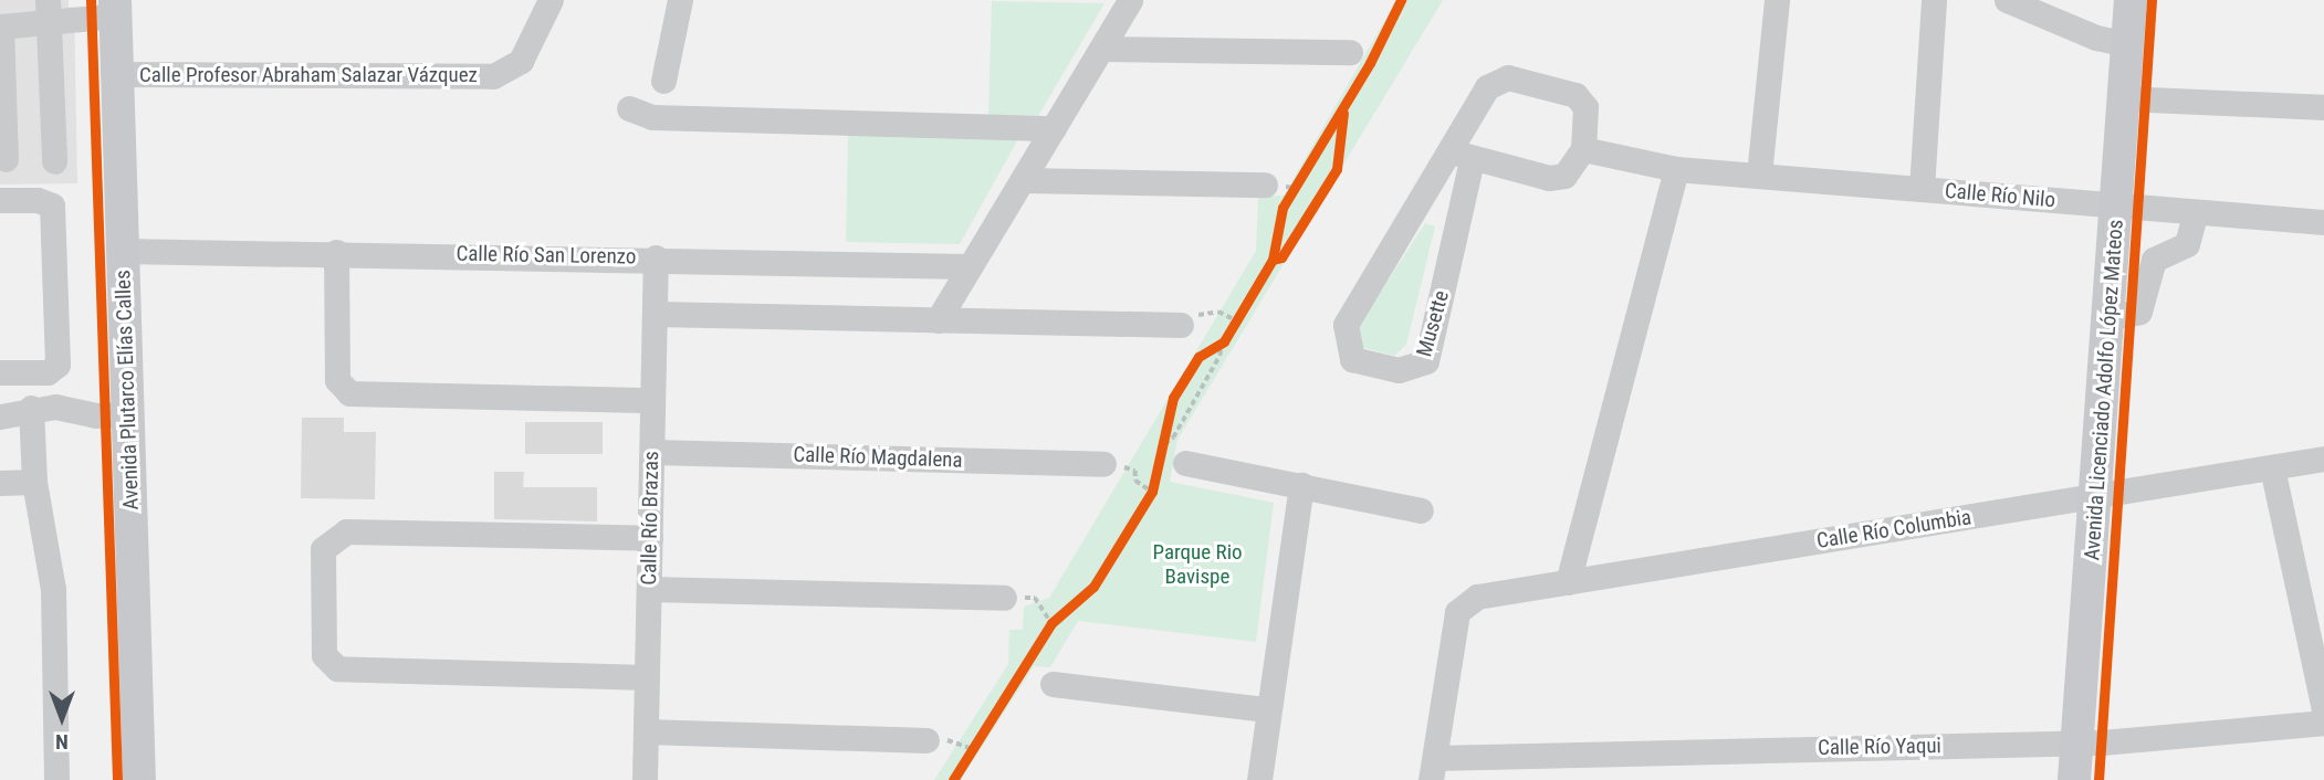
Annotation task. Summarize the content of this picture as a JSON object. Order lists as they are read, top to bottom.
{
  "streets": {
    "main road": ["Avenida Plutarco Elías Calles", "Avenida Licenciado Adolfo López Mateos"],
    "street": [
      "Calle Profesor Abraham Salazar Vázquez",
      "Calle Río Nilo",
      "Calle Río San Lorenzo",
      "Musette",
      "Calle Río Magdalena",
      "Calle Río Brazas",
      "Calle Río Columbia",
      "Calle Río Yaqui"
    ]
  },
  "crossings": [
    ["Calle Profesor Abraham Salazar Vázquez", "Avenida Plutarco Elías Calles"],
    ["Calle Río Nilo", "Avenida Licenciado Adolfo López Mateos"],
    ["Calle Río San Lorenzo", "Avenida Plutarco Elías Calles"],
    ["Calle Río San Lorenzo", "Calle Río Brazas"],
    ["Avenida Licenciado Adolfo López Mateos", "Calle Río Columbia"],
    ["Avenida Licenciado Adolfo López Mateos", "Calle Río Yaqui"],
    ["Calle Río Magdalena", "Calle Río Brazas"],
    ["Calle Río Columbia", "Calle Río Yaqui"]
  ],
  "parks": ["Parque Rio Bavispe"],
  "north": "bottom"
}
